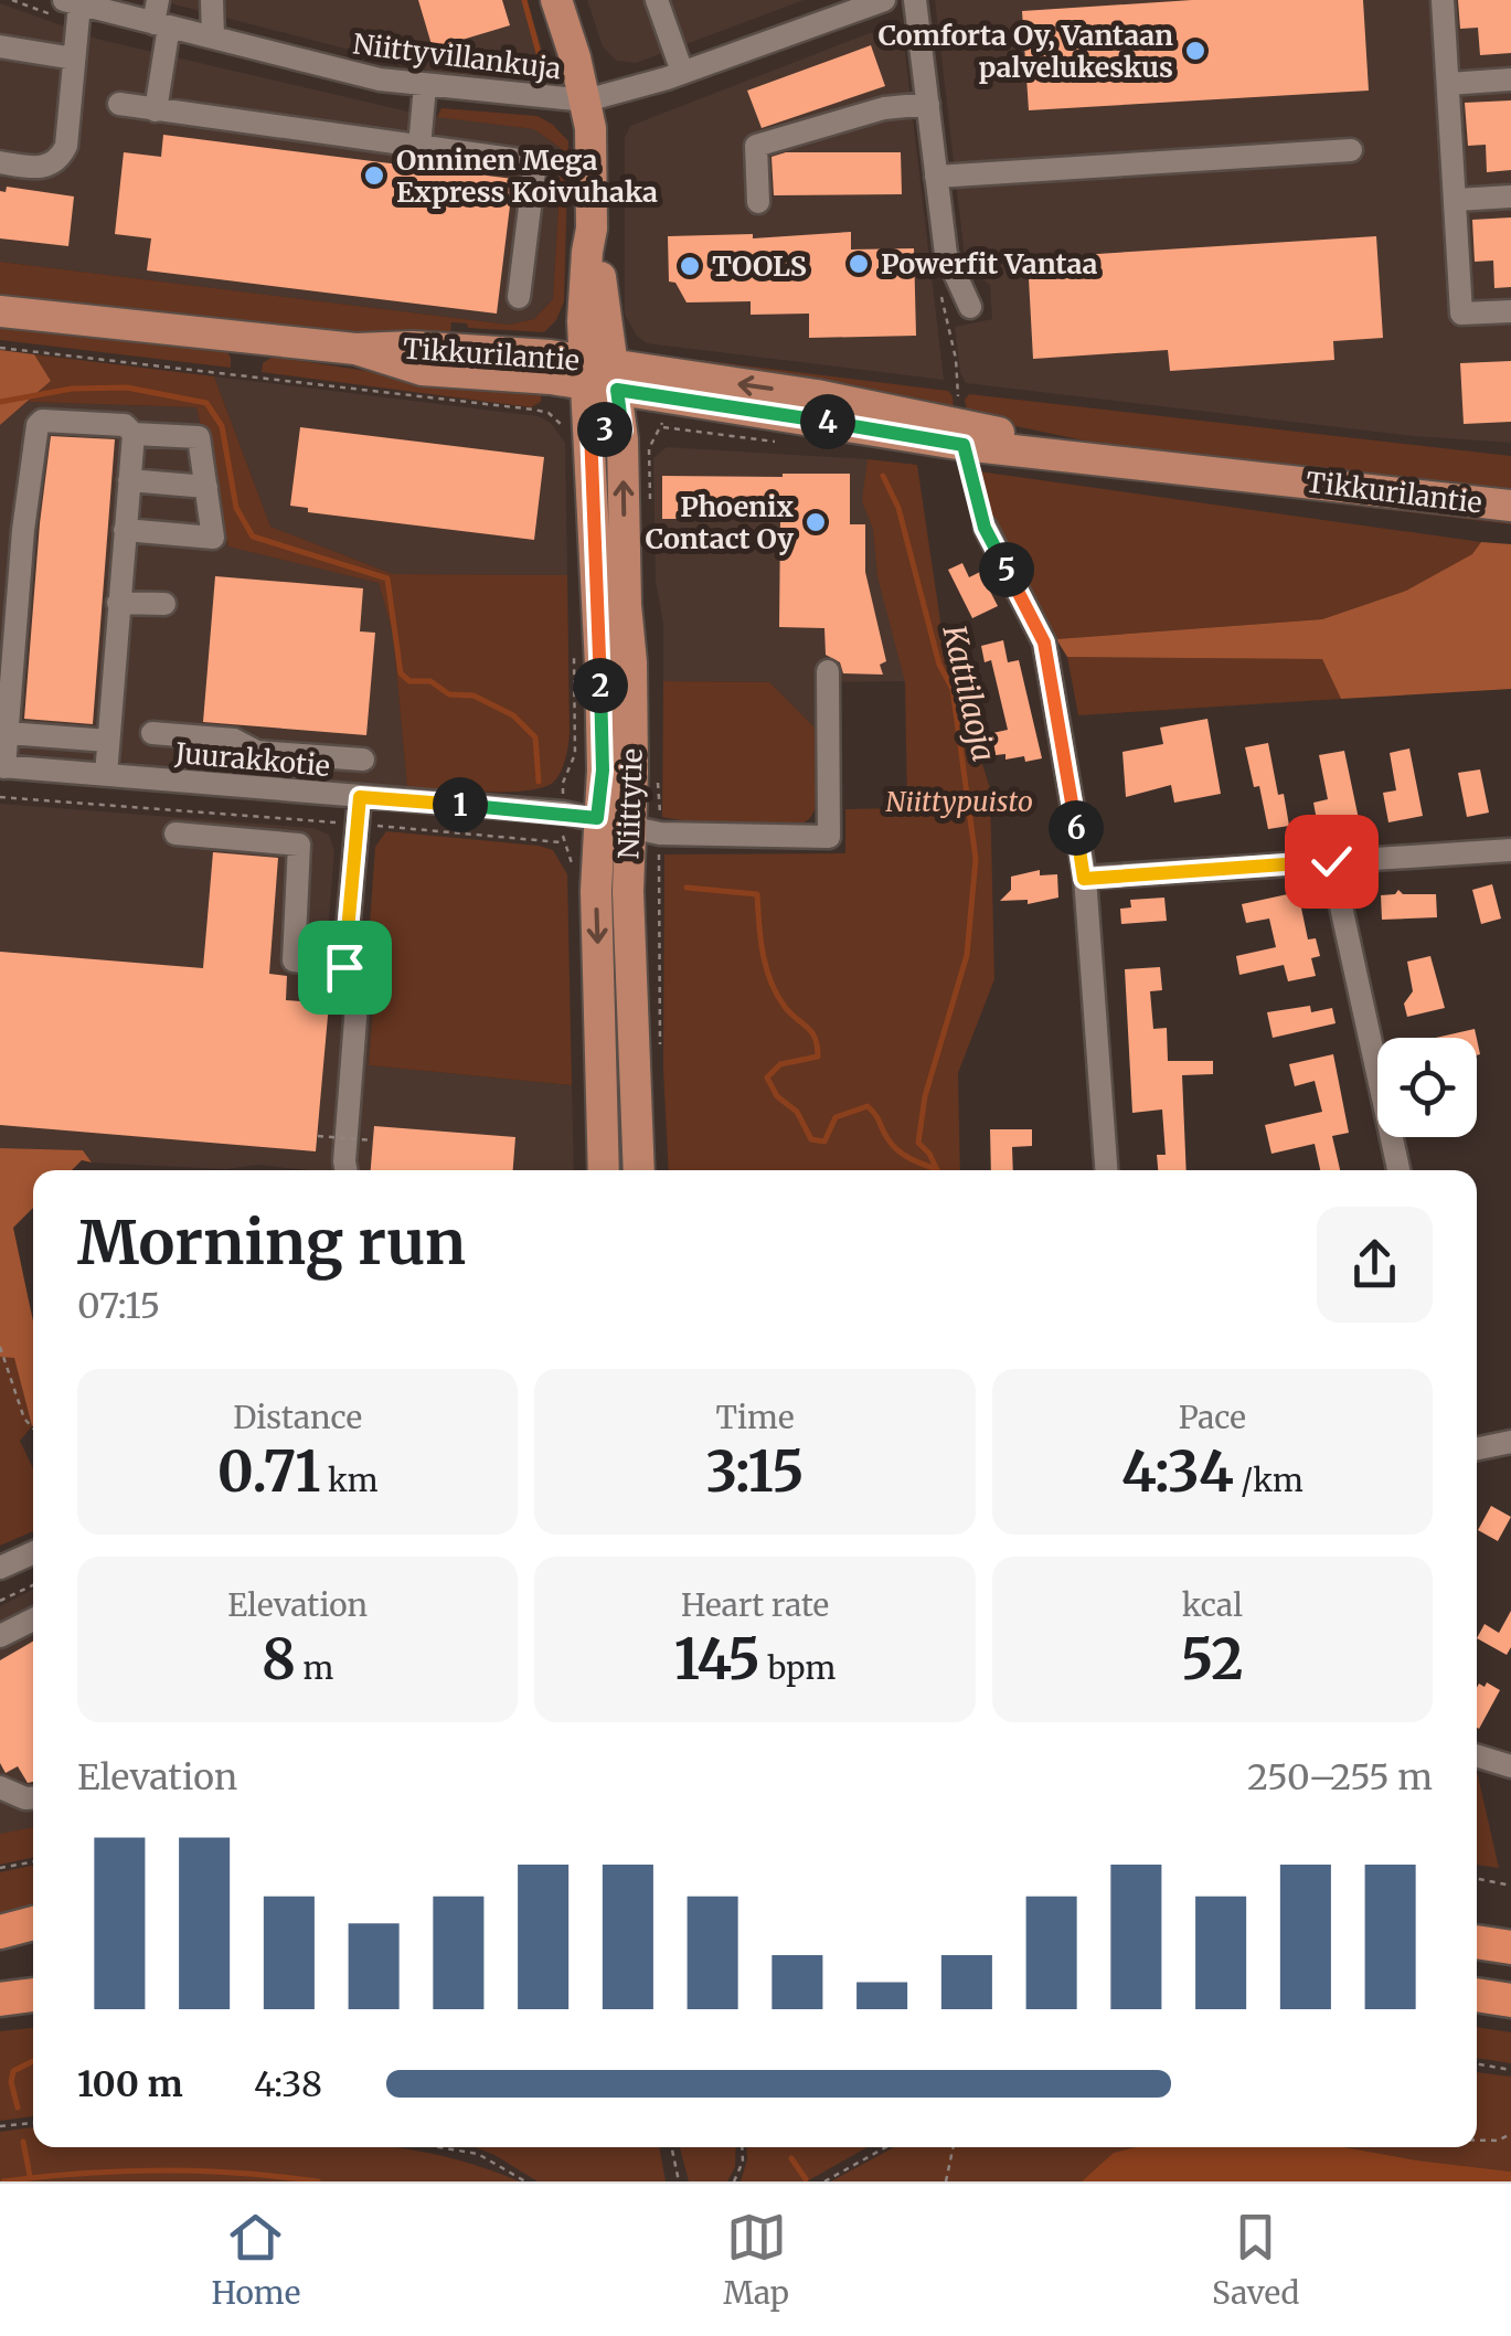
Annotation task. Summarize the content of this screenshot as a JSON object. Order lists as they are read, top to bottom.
{
  "streets": {
    "main road": ["Tikkurilantie", "Niittytie"],
    "street": ["Niittyvillankuja", "Juurakkotie"]
  },
  "crossings": [
    ["Niittyvillankuja", "Niittytie"],
    ["Tikkurilantie", "Niittytie"],
    ["Juurakkotie", "Niittytie"]
  ],
  "water": ["Kattilaoja"],
  "parks": ["Niittypuisto"],
  "places": [
    "Comforta Oy, Vantaan palvelukeskus",
    "Onninen Mega Express Koivuhaka",
    "Powerfit Vantaa",
    "TOOLS",
    "Phoenix Contact Oy"
  ],
  "page": {
    "pins": [
      "4",
      "3",
      "5",
      "2",
      "1",
      "6"
    ],
    "heading": ["Morning run", "07:15"],
    "stats": [
      ["Distance", "0.71 km"],
      ["Time", "3:15"],
      ["Pace", "4:34 /km"],
      ["Elevation", "8 m"],
      ["Heart rate", "145 bpm"],
      ["kcal", "52"]
    ],
    "chart": ["Elevation", "250–255 m"],
    "list": [
      {
        "name": "100 m",
        "note": "4:38"
      }
    ],
    "tabs": ["Home", "Map", "Saved"]
  }
}
